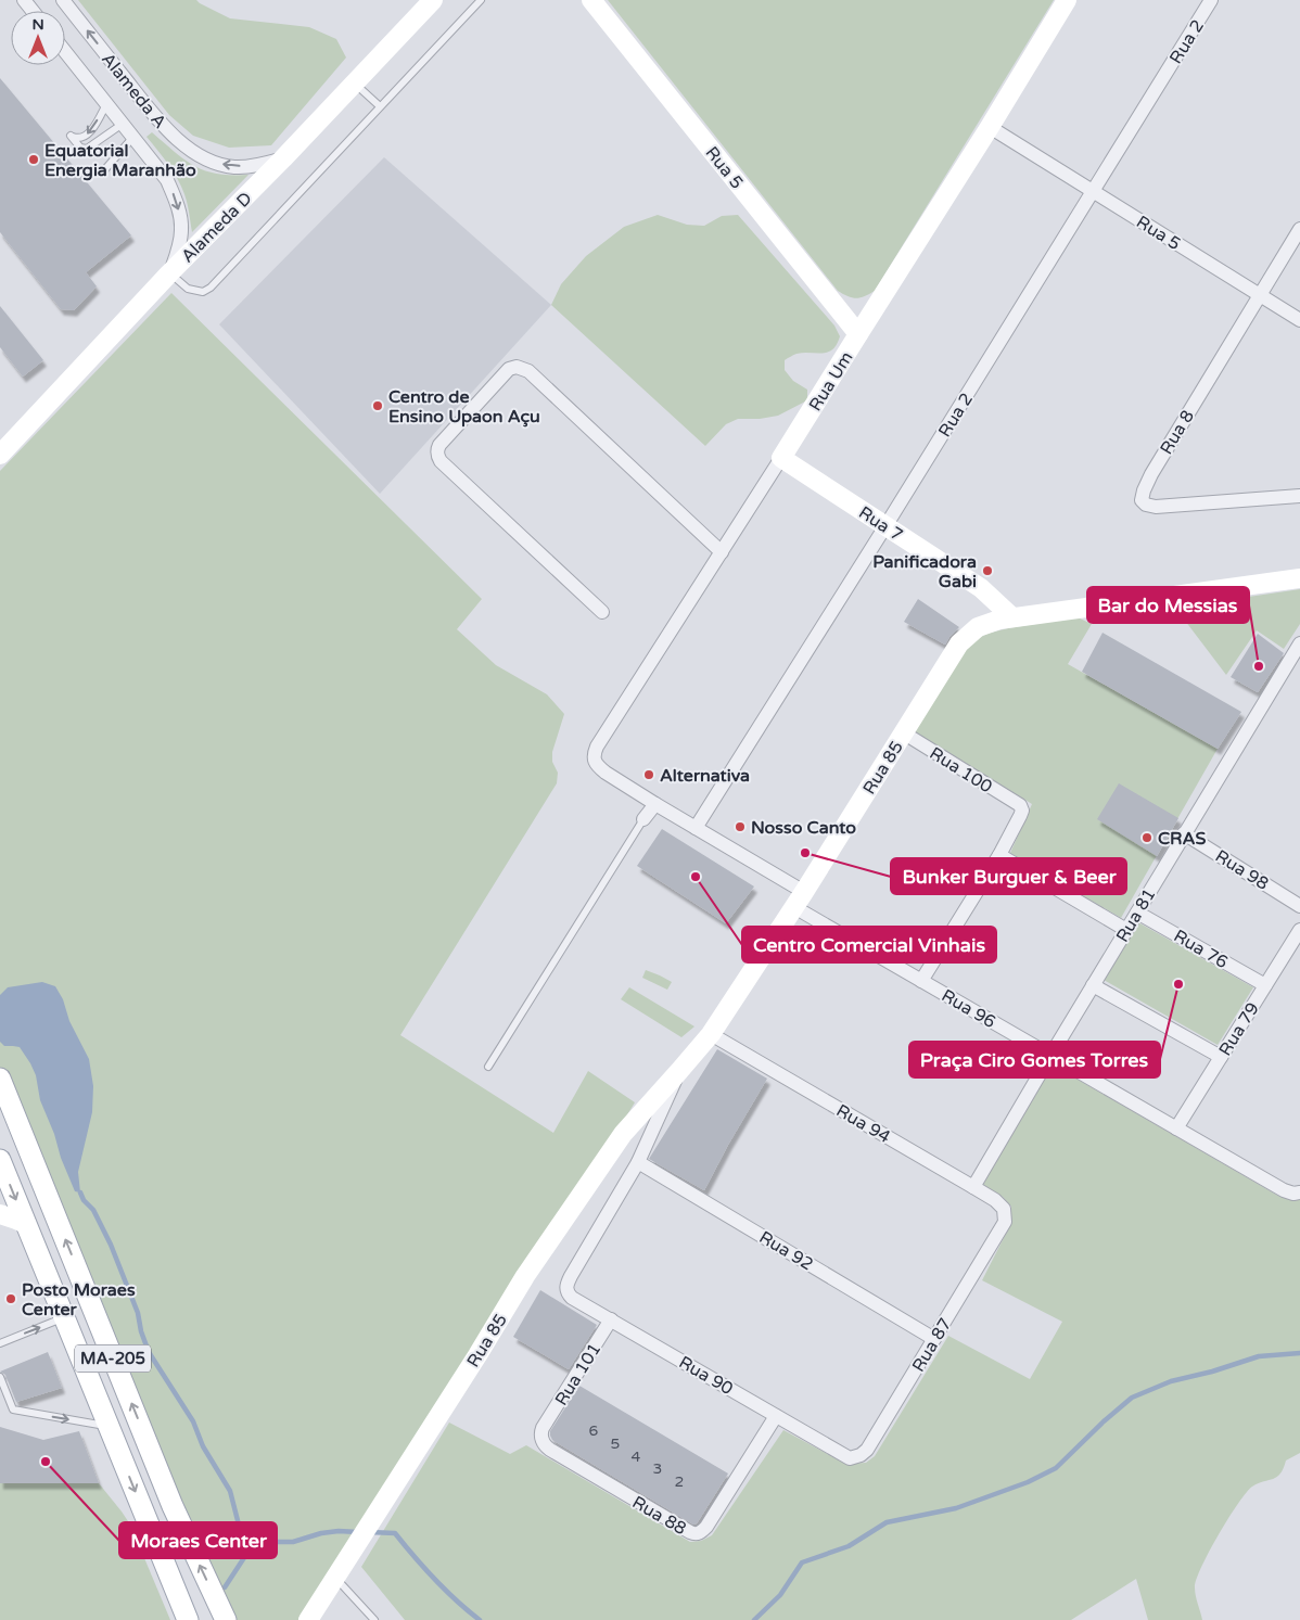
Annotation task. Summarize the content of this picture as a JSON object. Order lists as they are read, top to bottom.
{
  "streets": {
    "main road": ["MA-205"],
    "street": [
      "Rua 2",
      "Alameda A",
      "Rua 5",
      "Alameda D",
      "Rua Um",
      "Rua 8",
      "Rua 7",
      "Rua 85",
      "Rua 100",
      "Rua 98",
      "Rua 81",
      "Rua 76",
      "Rua 96",
      "Rua 79",
      "Rua 94",
      "Rua 92",
      "Rua 87",
      "Rua 101",
      "Rua 90",
      "Rua 88"
    ]
  },
  "crossings": [
    ["Rua 2", "Rua 5"],
    ["Rua 2", "Rua 7"],
    ["Rua 2", "Rua 96"],
    ["Alameda A", "Alameda D"],
    ["Rua 5", "Rua Um"],
    ["Rua 5", "Rua 8"],
    ["Rua Um", "Rua 7"],
    ["Rua Um", "Rua 96"],
    ["Rua 85", "Rua 100"],
    ["Rua 85", "Rua 96"],
    ["Rua 85", "Rua 94"],
    ["Rua 85", "Rua 92"],
    ["Rua 85", "Rua 90"],
    ["Rua 98", "Rua 81"],
    ["Rua 81", "Rua 76"],
    ["Rua 81", "Rua 96"],
    ["Rua 81", "Rua 94"],
    ["Rua 76", "Rua 79"],
    ["Rua 96", "Rua 79"],
    ["Rua 94", "Rua 87"],
    ["Rua 92", "Rua 87"],
    ["Rua 87", "Rua 90"],
    ["Rua 101", "Rua 90"],
    ["Rua 101", "Rua 88"],
    ["Rua 90", "Rua 88"]
  ],
  "places": [
    "Equatorial Energia Maranhão",
    "Centro de Ensino Upaon Açu",
    "Panificadora Gabi",
    "Bar do Messias",
    "Alternativa",
    "Nosso Canto",
    "CRAS",
    "Bunker Burguer & Beer",
    "Centro Comercial Vinhais",
    "Praça Ciro Gomes Torres",
    "Posto Moraes Center",
    "Moraes Center"
  ],
  "house_numbers": [
    "6",
    "5",
    "4",
    "3",
    "2"
  ],
  "north": "top"
}
